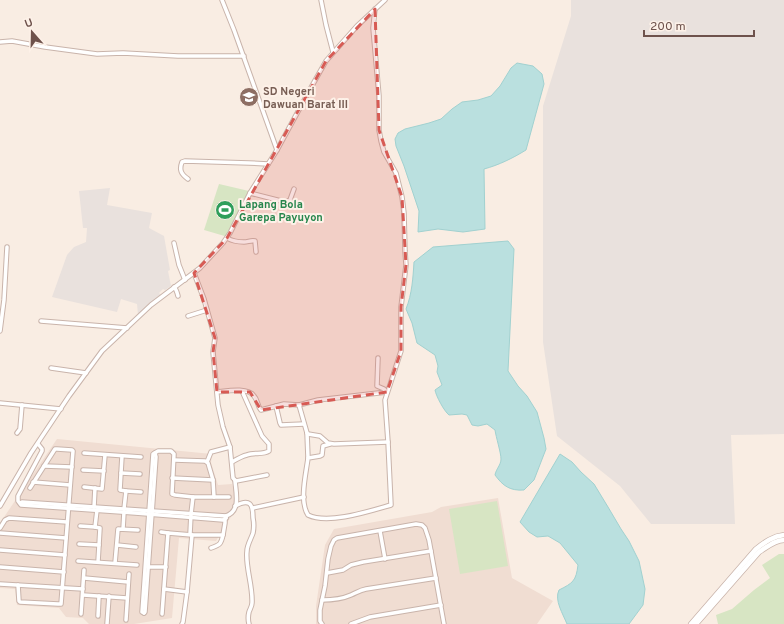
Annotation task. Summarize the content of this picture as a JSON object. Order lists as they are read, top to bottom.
{
  "places": {
    "school or university": ["SD Negeri Dawuan Barat III"],
    "sports": ["Lapang Bola Garepa Payuyon"]
  },
  "scale_bar": "200 m",
  "north": "top"
}
